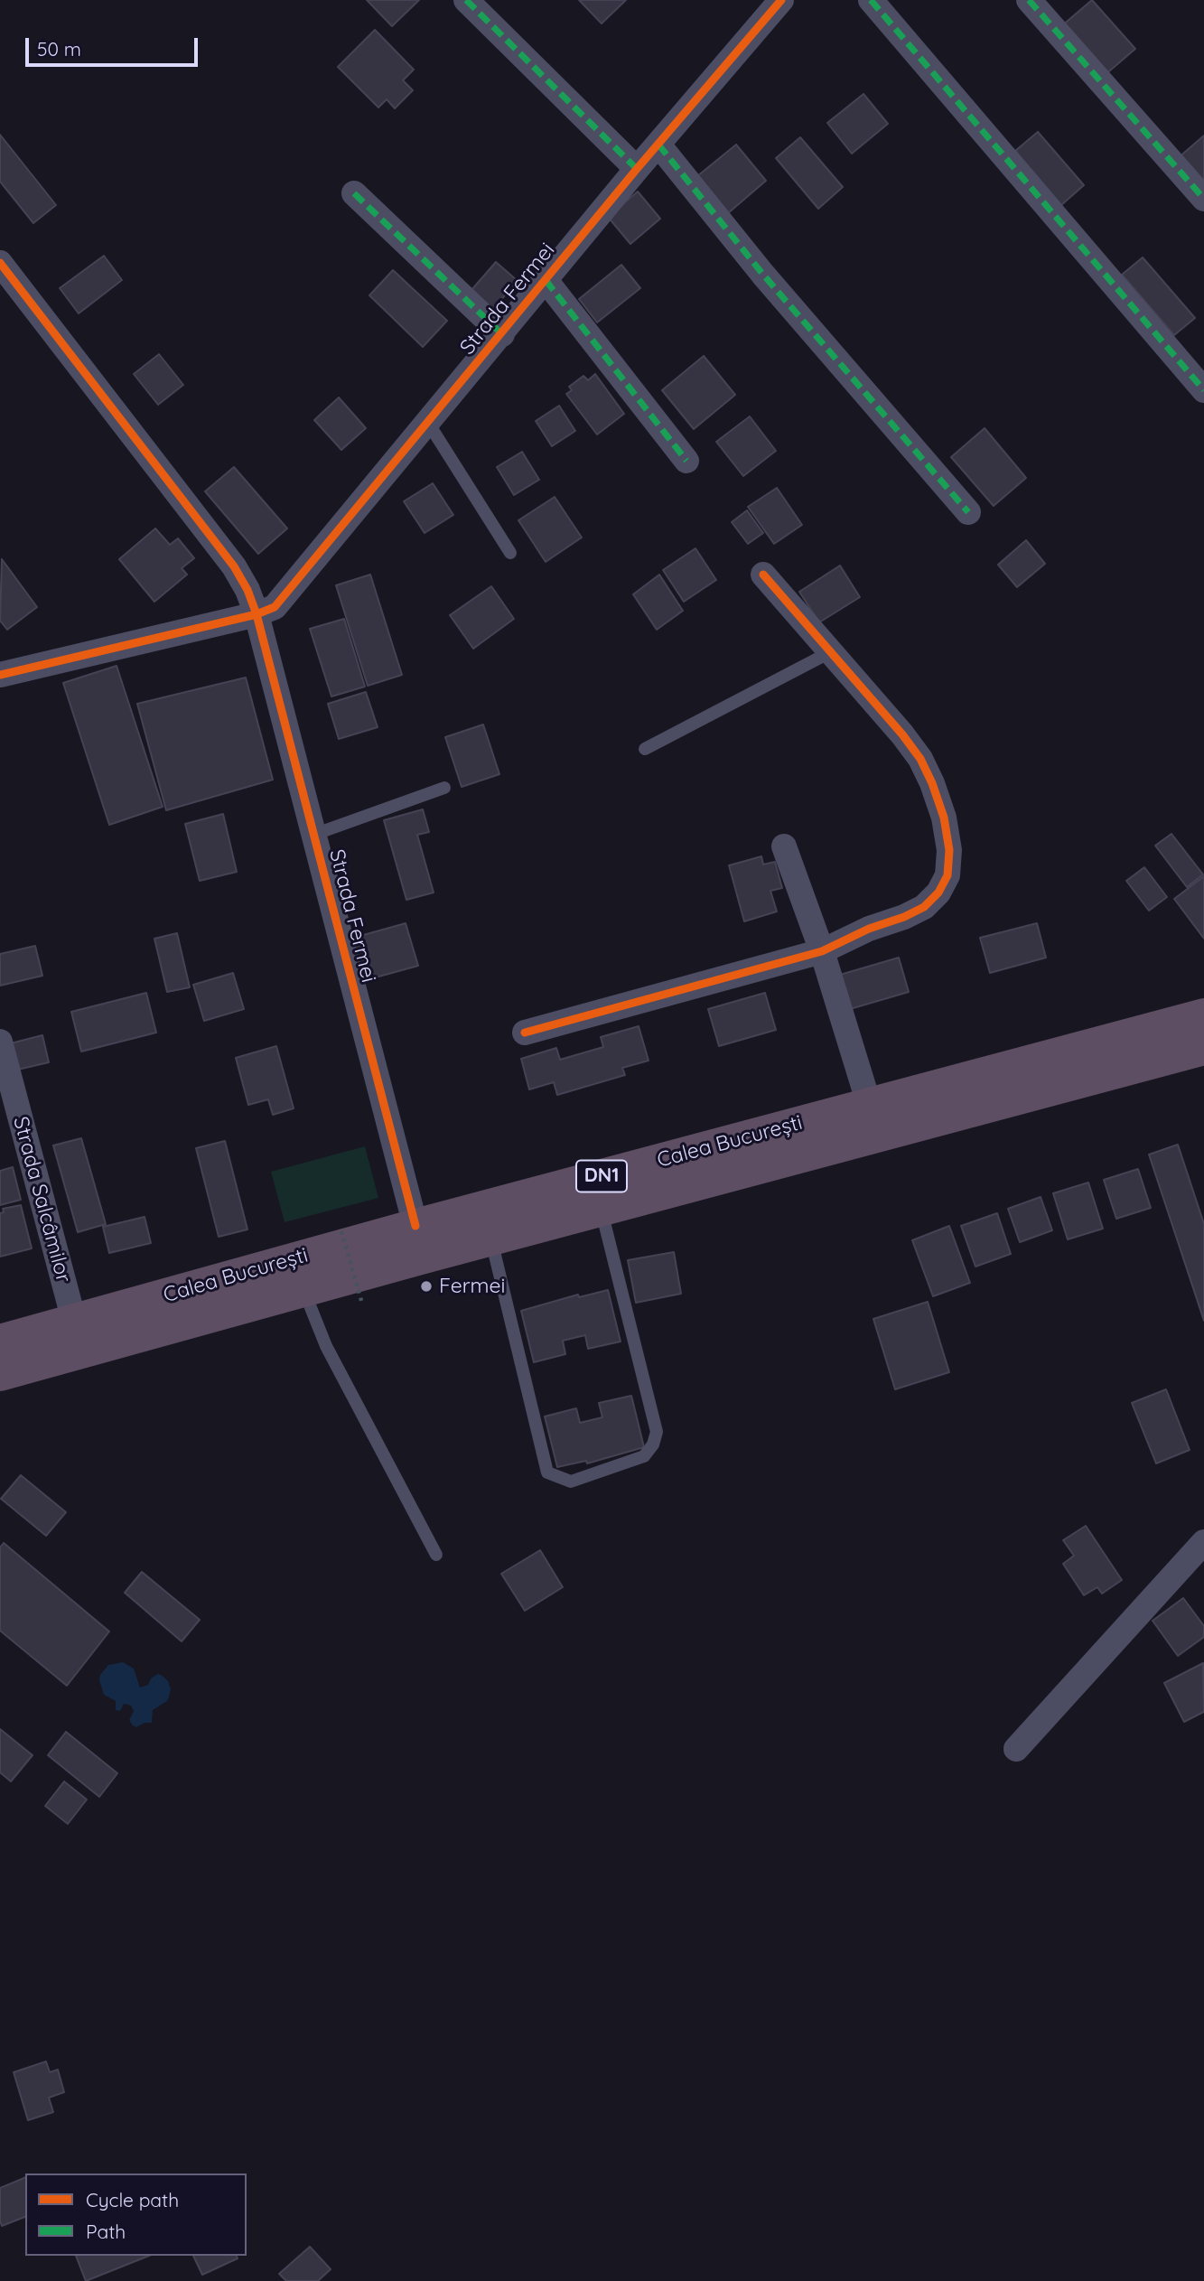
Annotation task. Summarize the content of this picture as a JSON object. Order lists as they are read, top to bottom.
{
  "streets": {
    "highway": ["Calea București", "DN1"],
    "street": ["Strada Fermei", "Strada Salcâmilor"]
  },
  "crossings": [
    ["Strada Fermei", "Calea București"],
    ["Calea București", "Strada Salcâmilor"]
  ],
  "places": ["Fermei"],
  "legend": ["Cycle path", "Path"],
  "scale_bar": "50 m"
}
